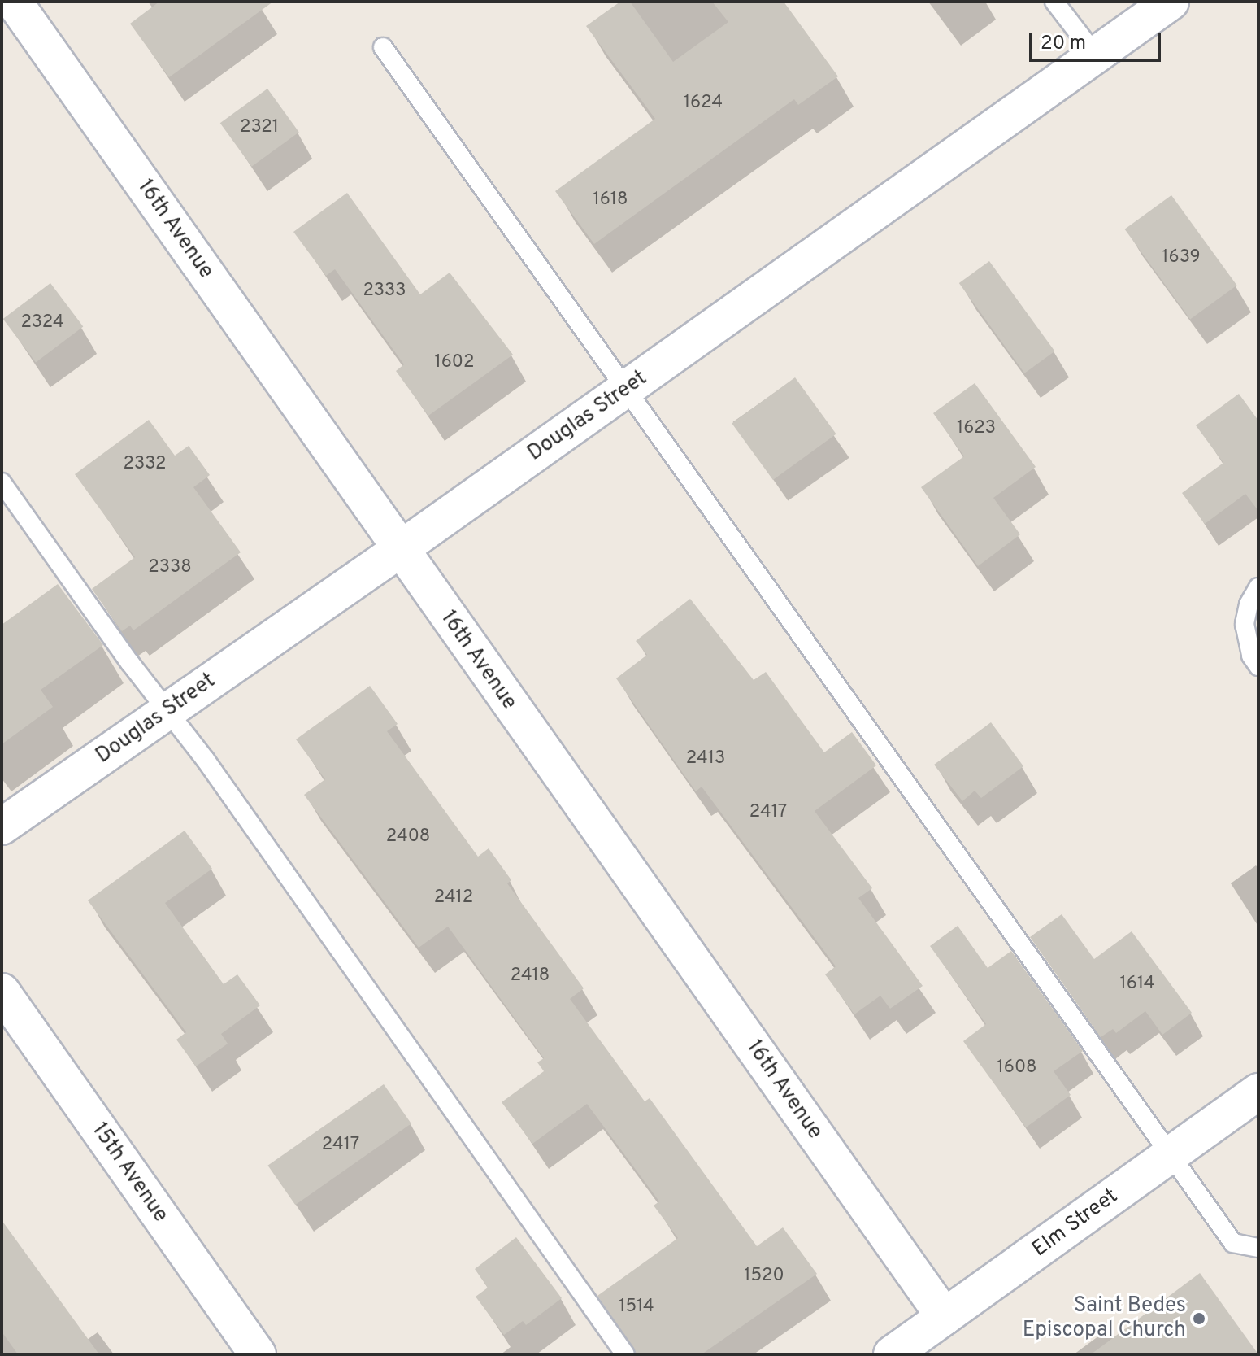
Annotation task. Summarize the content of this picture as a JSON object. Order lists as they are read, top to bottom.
{
  "streets": {
    "street": [
      "16th Avenue",
      "Douglas Street",
      "15th Avenue",
      "Elm Street"
    ]
  },
  "crossings": [
    ["16th Avenue", "Douglas Street"],
    ["16th Avenue", "Elm Street"]
  ],
  "places": ["Saint Bedes Episcopal Church"],
  "house_numbers": [
    "1624",
    "2321",
    "1618",
    "1639",
    "2333",
    "2324",
    "1602",
    "1623",
    "2332",
    "2338",
    "2413",
    "2417",
    "2408",
    "2412",
    "2418",
    "1614",
    "1608",
    "2417",
    "1520",
    "1514"
  ],
  "scale_bar": "20 m"
}
